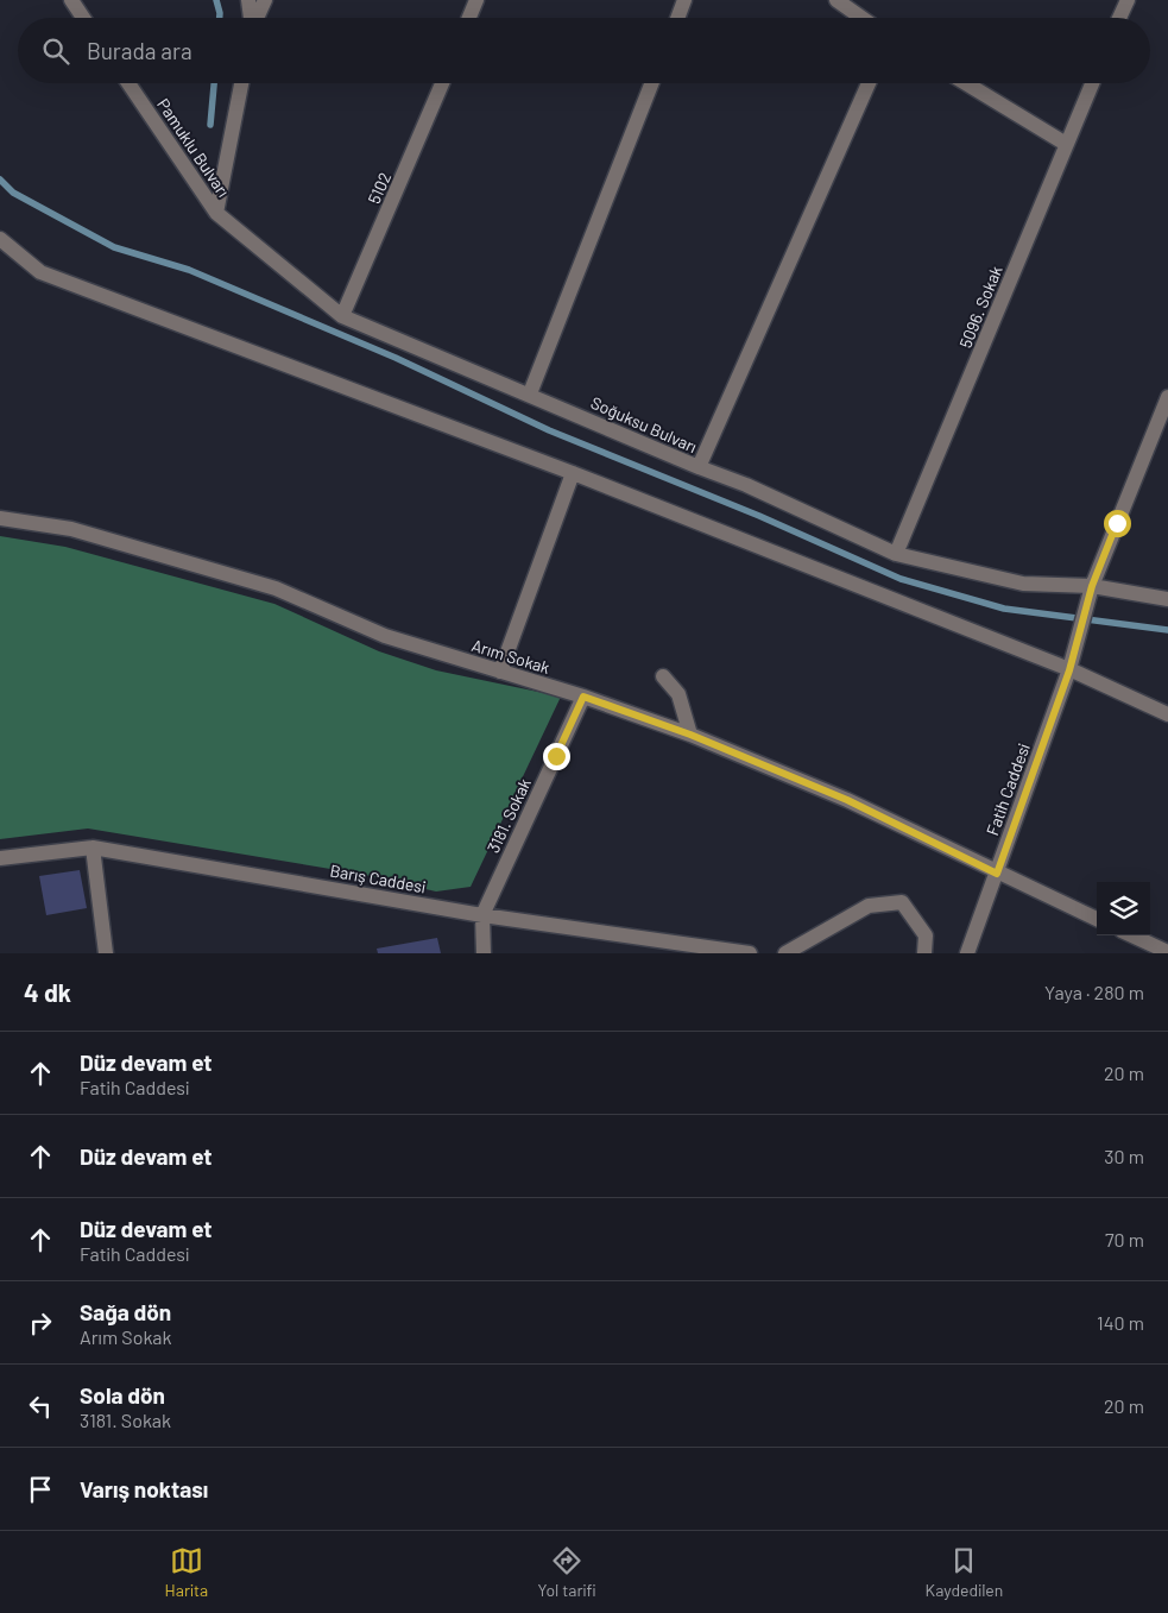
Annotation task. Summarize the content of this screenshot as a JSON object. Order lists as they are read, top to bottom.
{
  "streets": {
    "street": [
      "Pamuklu Bulvarı",
      "5102",
      "5096. Sokak",
      "Soğuksu Bulvarı",
      "Arım Sokak",
      "Fatih Caddesi",
      "3181. Sokak",
      "Barış Caddesi"
    ]
  },
  "crossings": [
    ["Pamuklu Bulvarı", "Soğuksu Bulvarı"],
    ["5102", "Soğuksu Bulvarı"],
    ["5096. Sokak", "Soğuksu Bulvarı"],
    ["Soğuksu Bulvarı", "Fatih Caddesi"],
    ["Arım Sokak", "Fatih Caddesi"],
    ["Arım Sokak", "3181. Sokak"],
    ["3181. Sokak", "Barış Caddesi"]
  ],
  "page": {
    "search": "Burada ara",
    "heading": ["4 dk", "Yaya · 280 m"],
    "list": [
      ["Düz devam et", "Fatih Caddesi", "20 m"],
      ["Düz devam et", "30 m"],
      ["Düz devam et", "Fatih Caddesi", "70 m"],
      ["Sağa dön", "Arım Sokak", "140 m"],
      ["Sola dön", "3181. Sokak", "20 m"],
      "Varış noktası"
    ],
    "nav": ["Harita", "Yol tarifi", "Kaydedilen"]
  }
}
